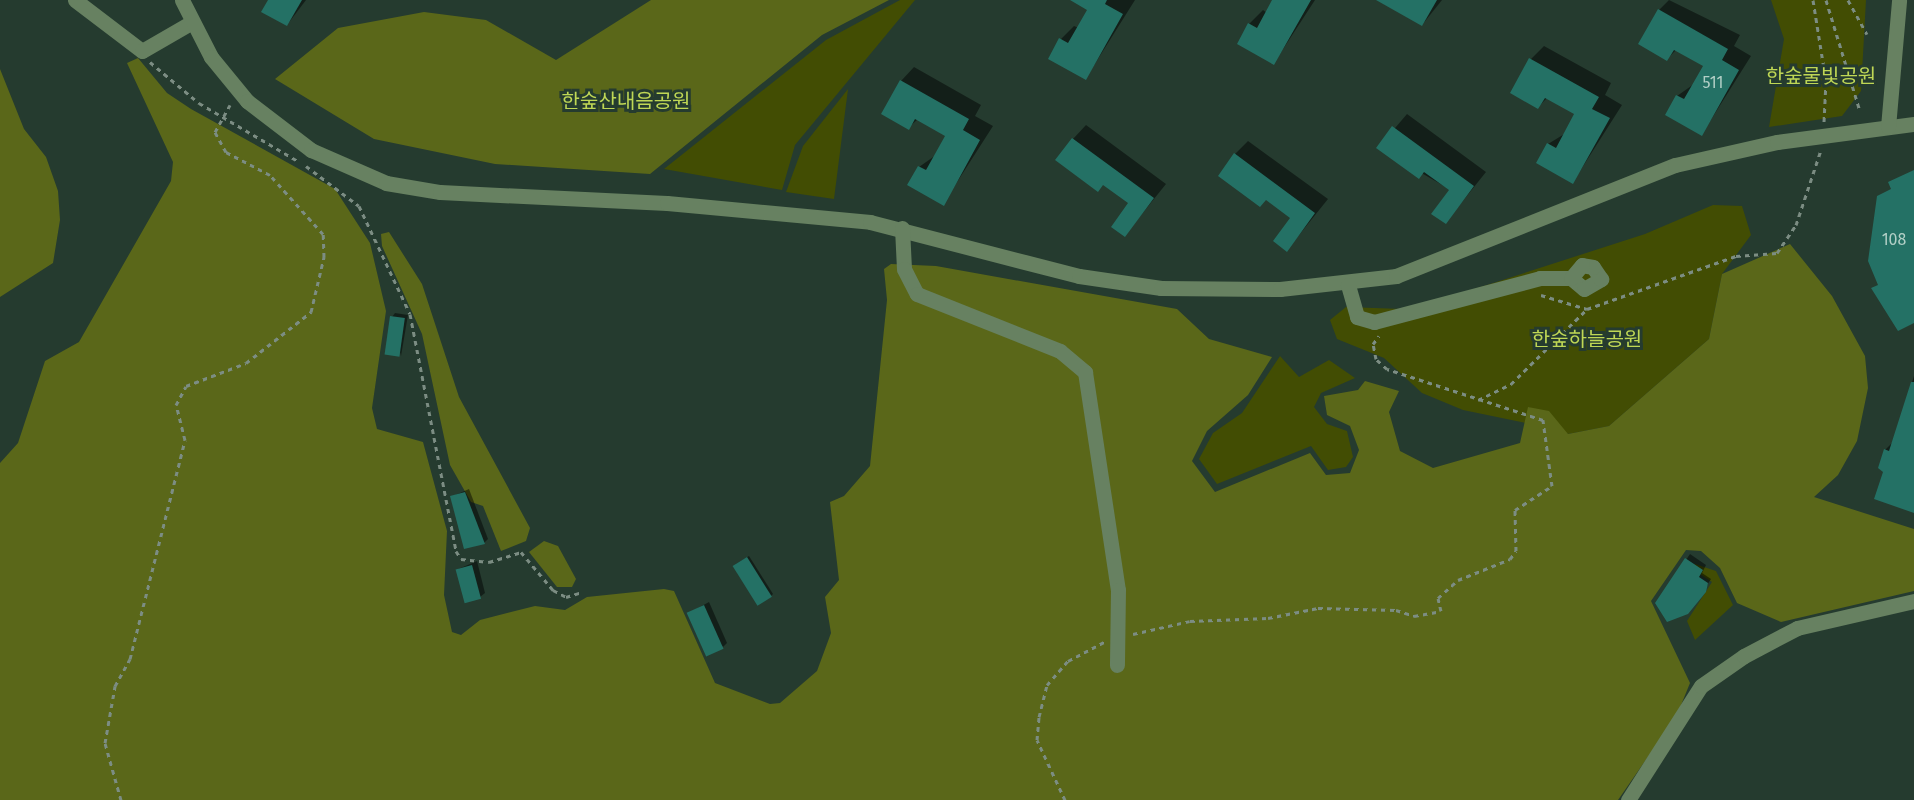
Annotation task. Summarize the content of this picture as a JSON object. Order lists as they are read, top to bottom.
{
  "parks": ["한숲물빛공원", "한숲산내음공원", "한숲하늘공원"],
  "house_numbers": ["511", "108"]
}
